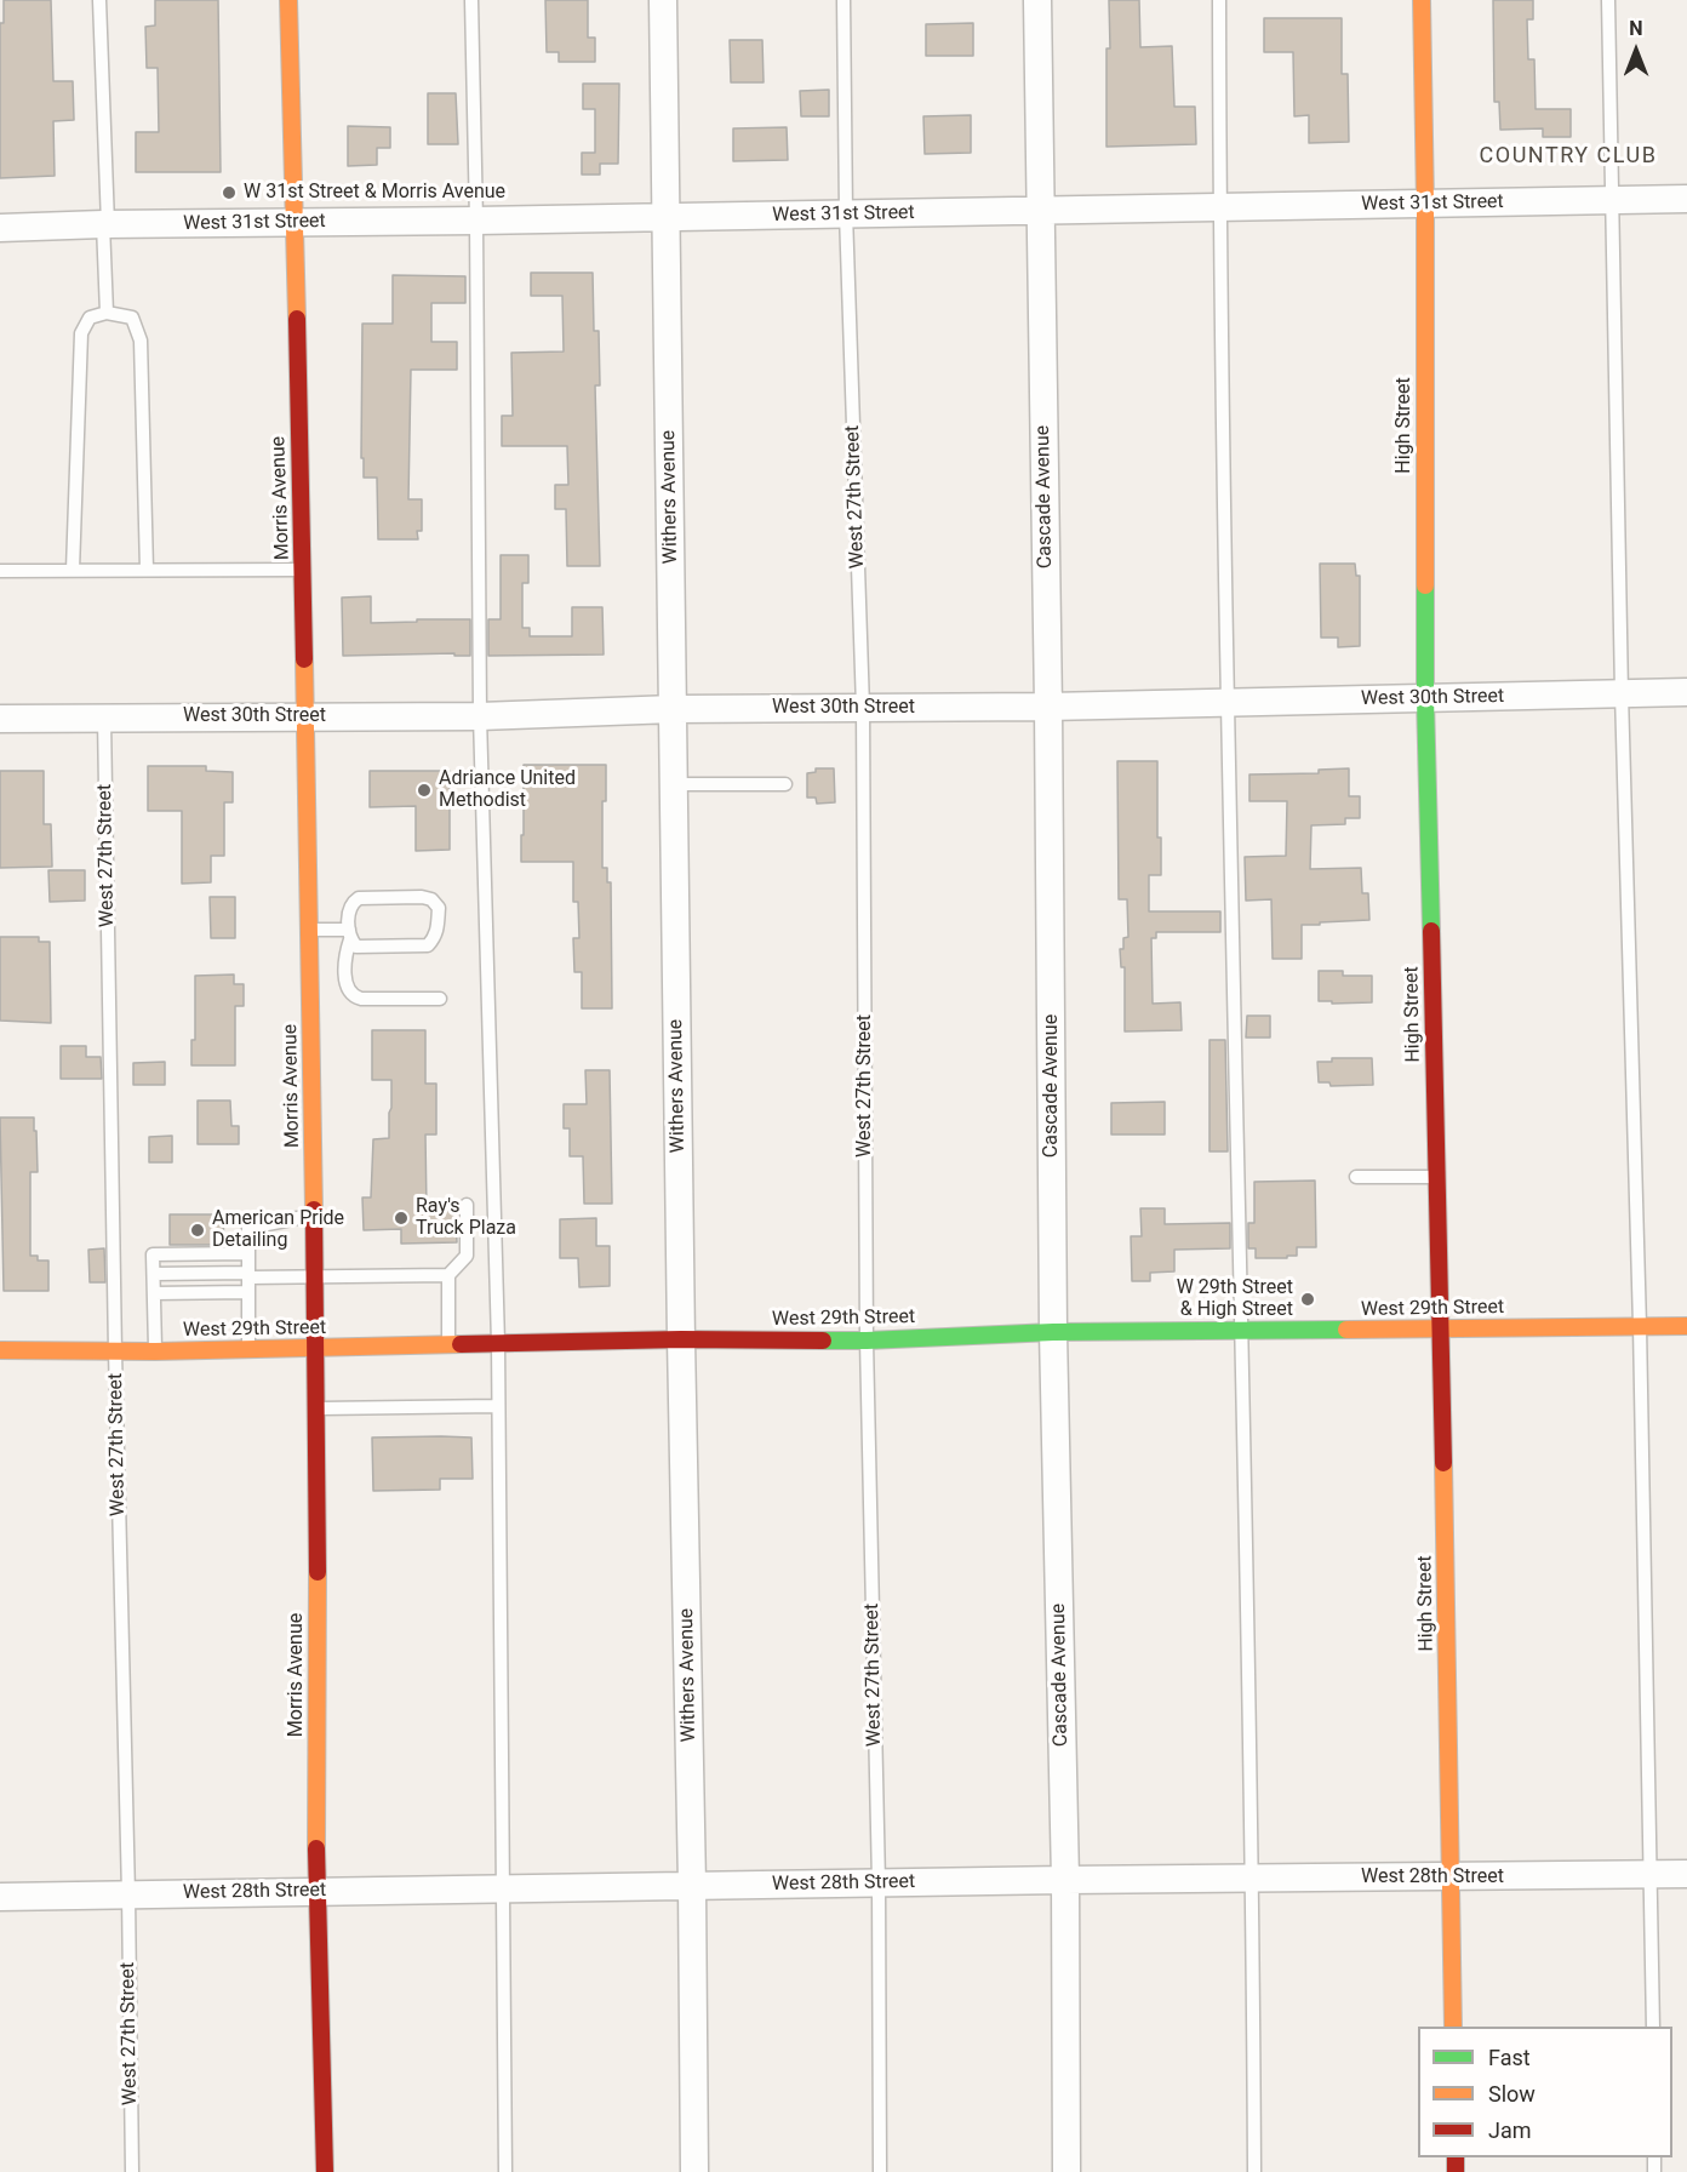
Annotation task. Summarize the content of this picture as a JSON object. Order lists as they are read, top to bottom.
{
  "streets": {
    "street": [
      "West 31st Street",
      "High Street",
      "Withers Avenue",
      "Cascade Avenue",
      "Morris Avenue",
      "West 30th Street",
      "West 29th Street",
      "West 28th Street"
    ],
    "lane": ["West 27th Street"]
  },
  "crossings": [
    ["West 31st Street", "High Street"],
    ["West 31st Street", "Withers Avenue"],
    ["West 31st Street", "West 27th Street"],
    ["West 31st Street", "Cascade Avenue"],
    ["West 31st Street", "Morris Avenue"],
    ["High Street", "West 30th Street"],
    ["High Street", "West 29th Street"],
    ["High Street", "West 28th Street"],
    ["Withers Avenue", "West 30th Street"],
    ["Withers Avenue", "West 29th Street"],
    ["Withers Avenue", "West 28th Street"],
    ["West 27th Street", "West 30th Street"],
    ["West 27th Street", "West 29th Street"],
    ["West 27th Street", "West 28th Street"],
    ["Cascade Avenue", "West 30th Street"],
    ["Cascade Avenue", "West 29th Street"],
    ["Cascade Avenue", "West 28th Street"],
    ["Morris Avenue", "West 30th Street"],
    ["Morris Avenue", "West 29th Street"],
    ["Morris Avenue", "West 28th Street"]
  ],
  "districts": ["COUNTRY CLUB"],
  "places": [
    "W 31st Street & Morris Avenue",
    "Adriance United Methodist",
    "Ray's Truck Plaza",
    "American Pride Detailing",
    "W 29th Street & High Street"
  ],
  "legend": ["Fast", "Slow", "Jam"],
  "north": "top"
}
